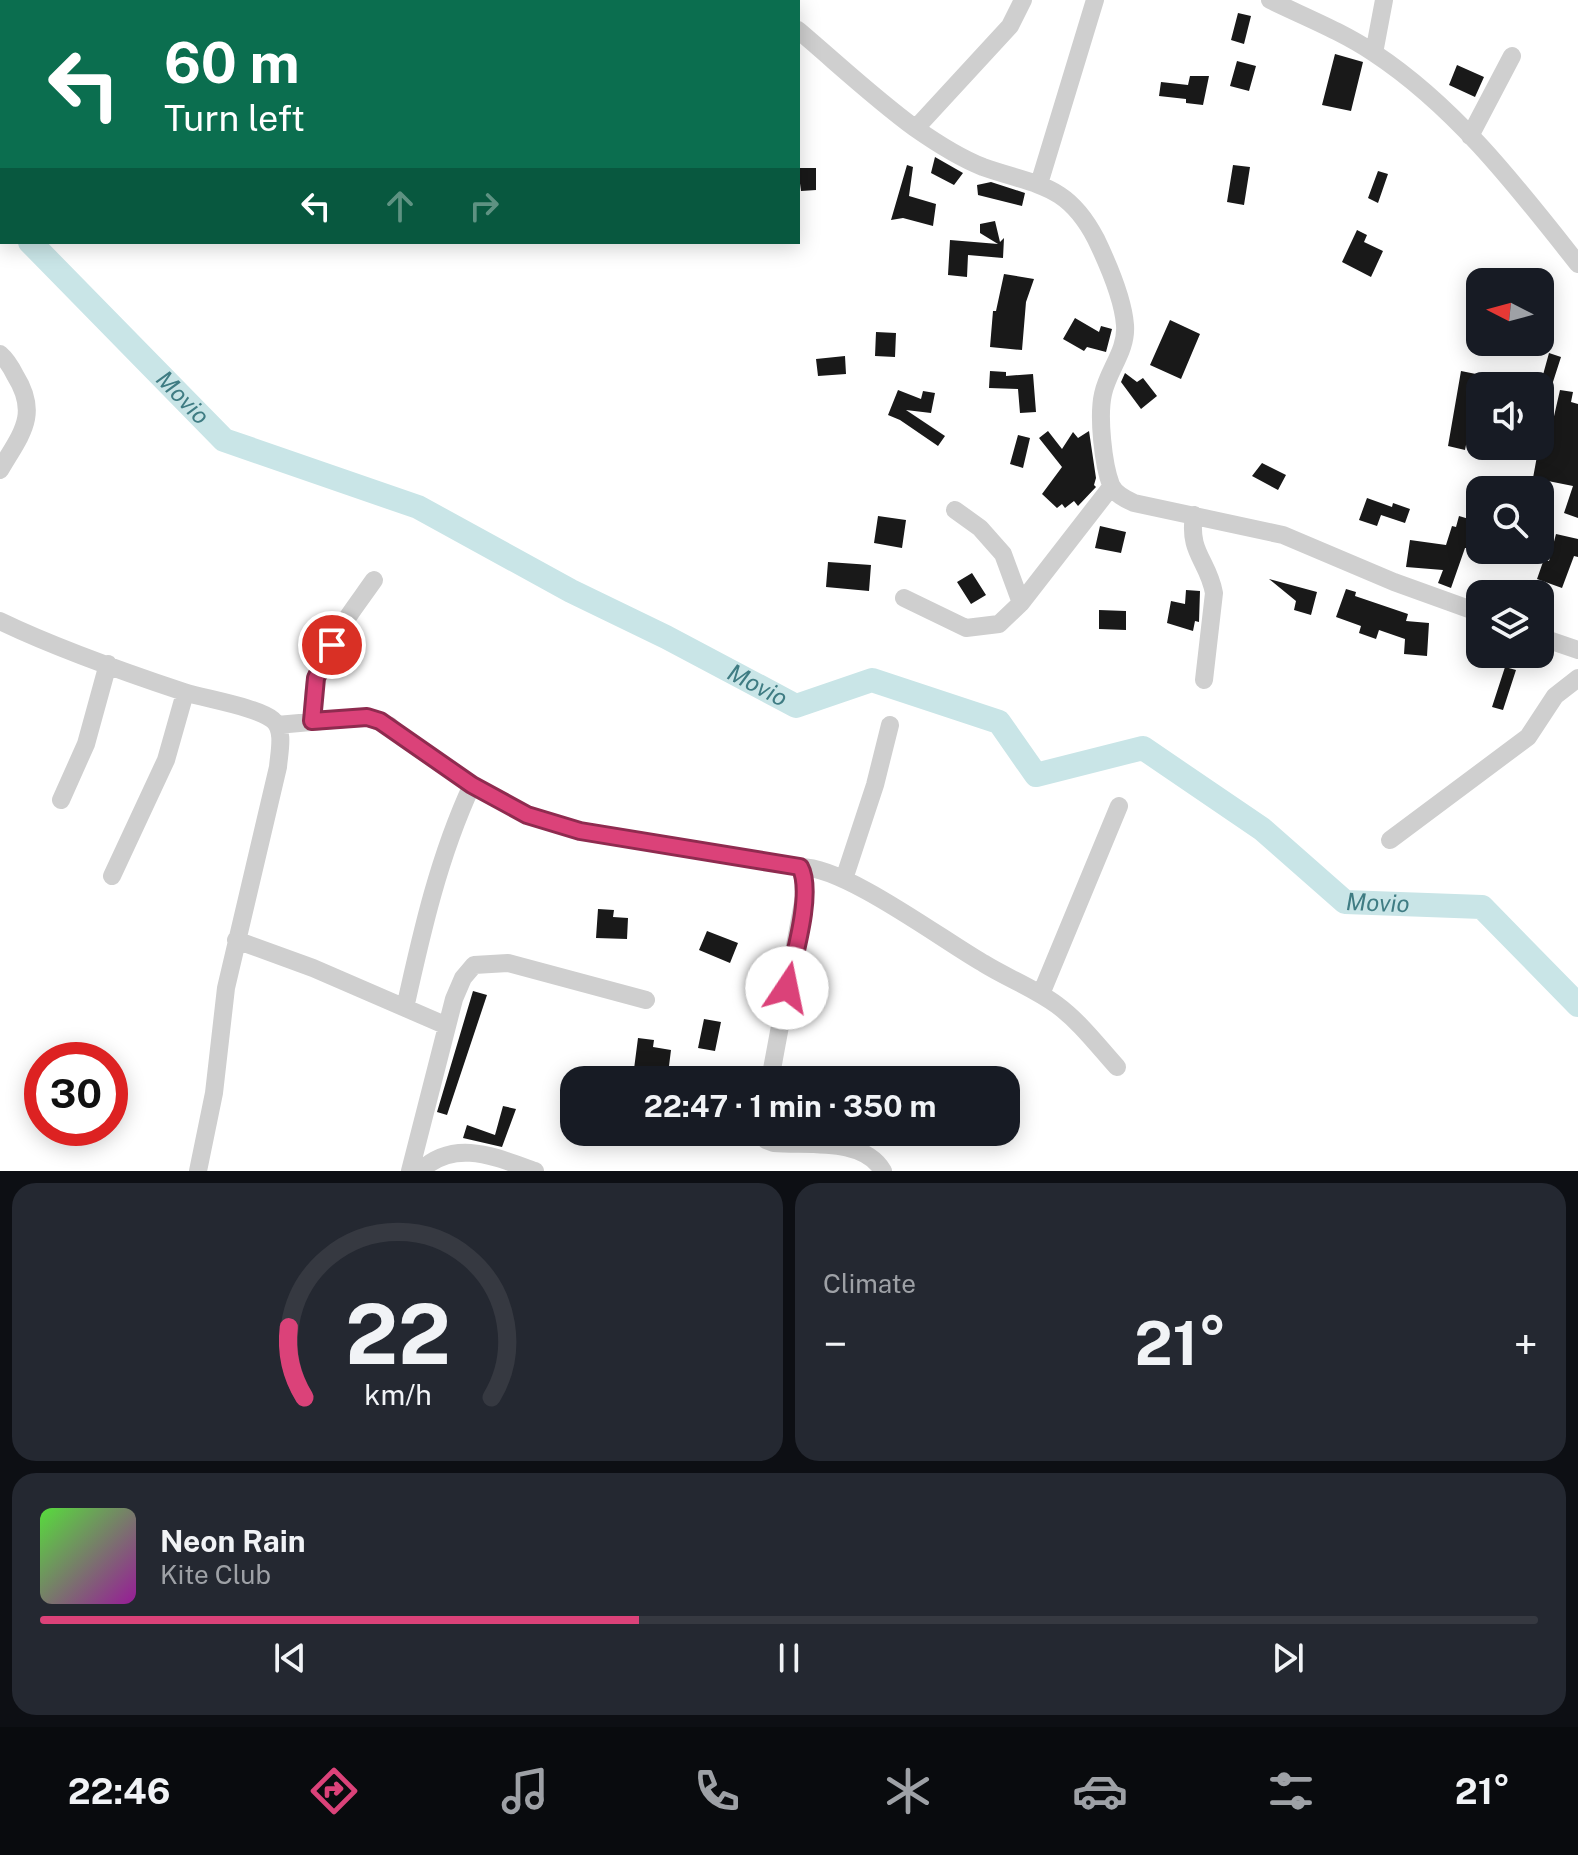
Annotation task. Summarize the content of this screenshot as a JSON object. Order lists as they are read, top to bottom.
{
  "water": ["Movio"],
  "north": "left",
  "page": {
    "turn": ["60 m", "Turn left"],
    "limit": "30",
    "trip": "22:47 · 1 min · 350 m",
    "tile": "Climate",
    "heat": ["−", "21°", "+"],
    "song": ["Neon Rain", "Kite Club"],
    "tabs": ["22:46", "21°"],
    "gauge": ["22", "km/h"]
  }
}
